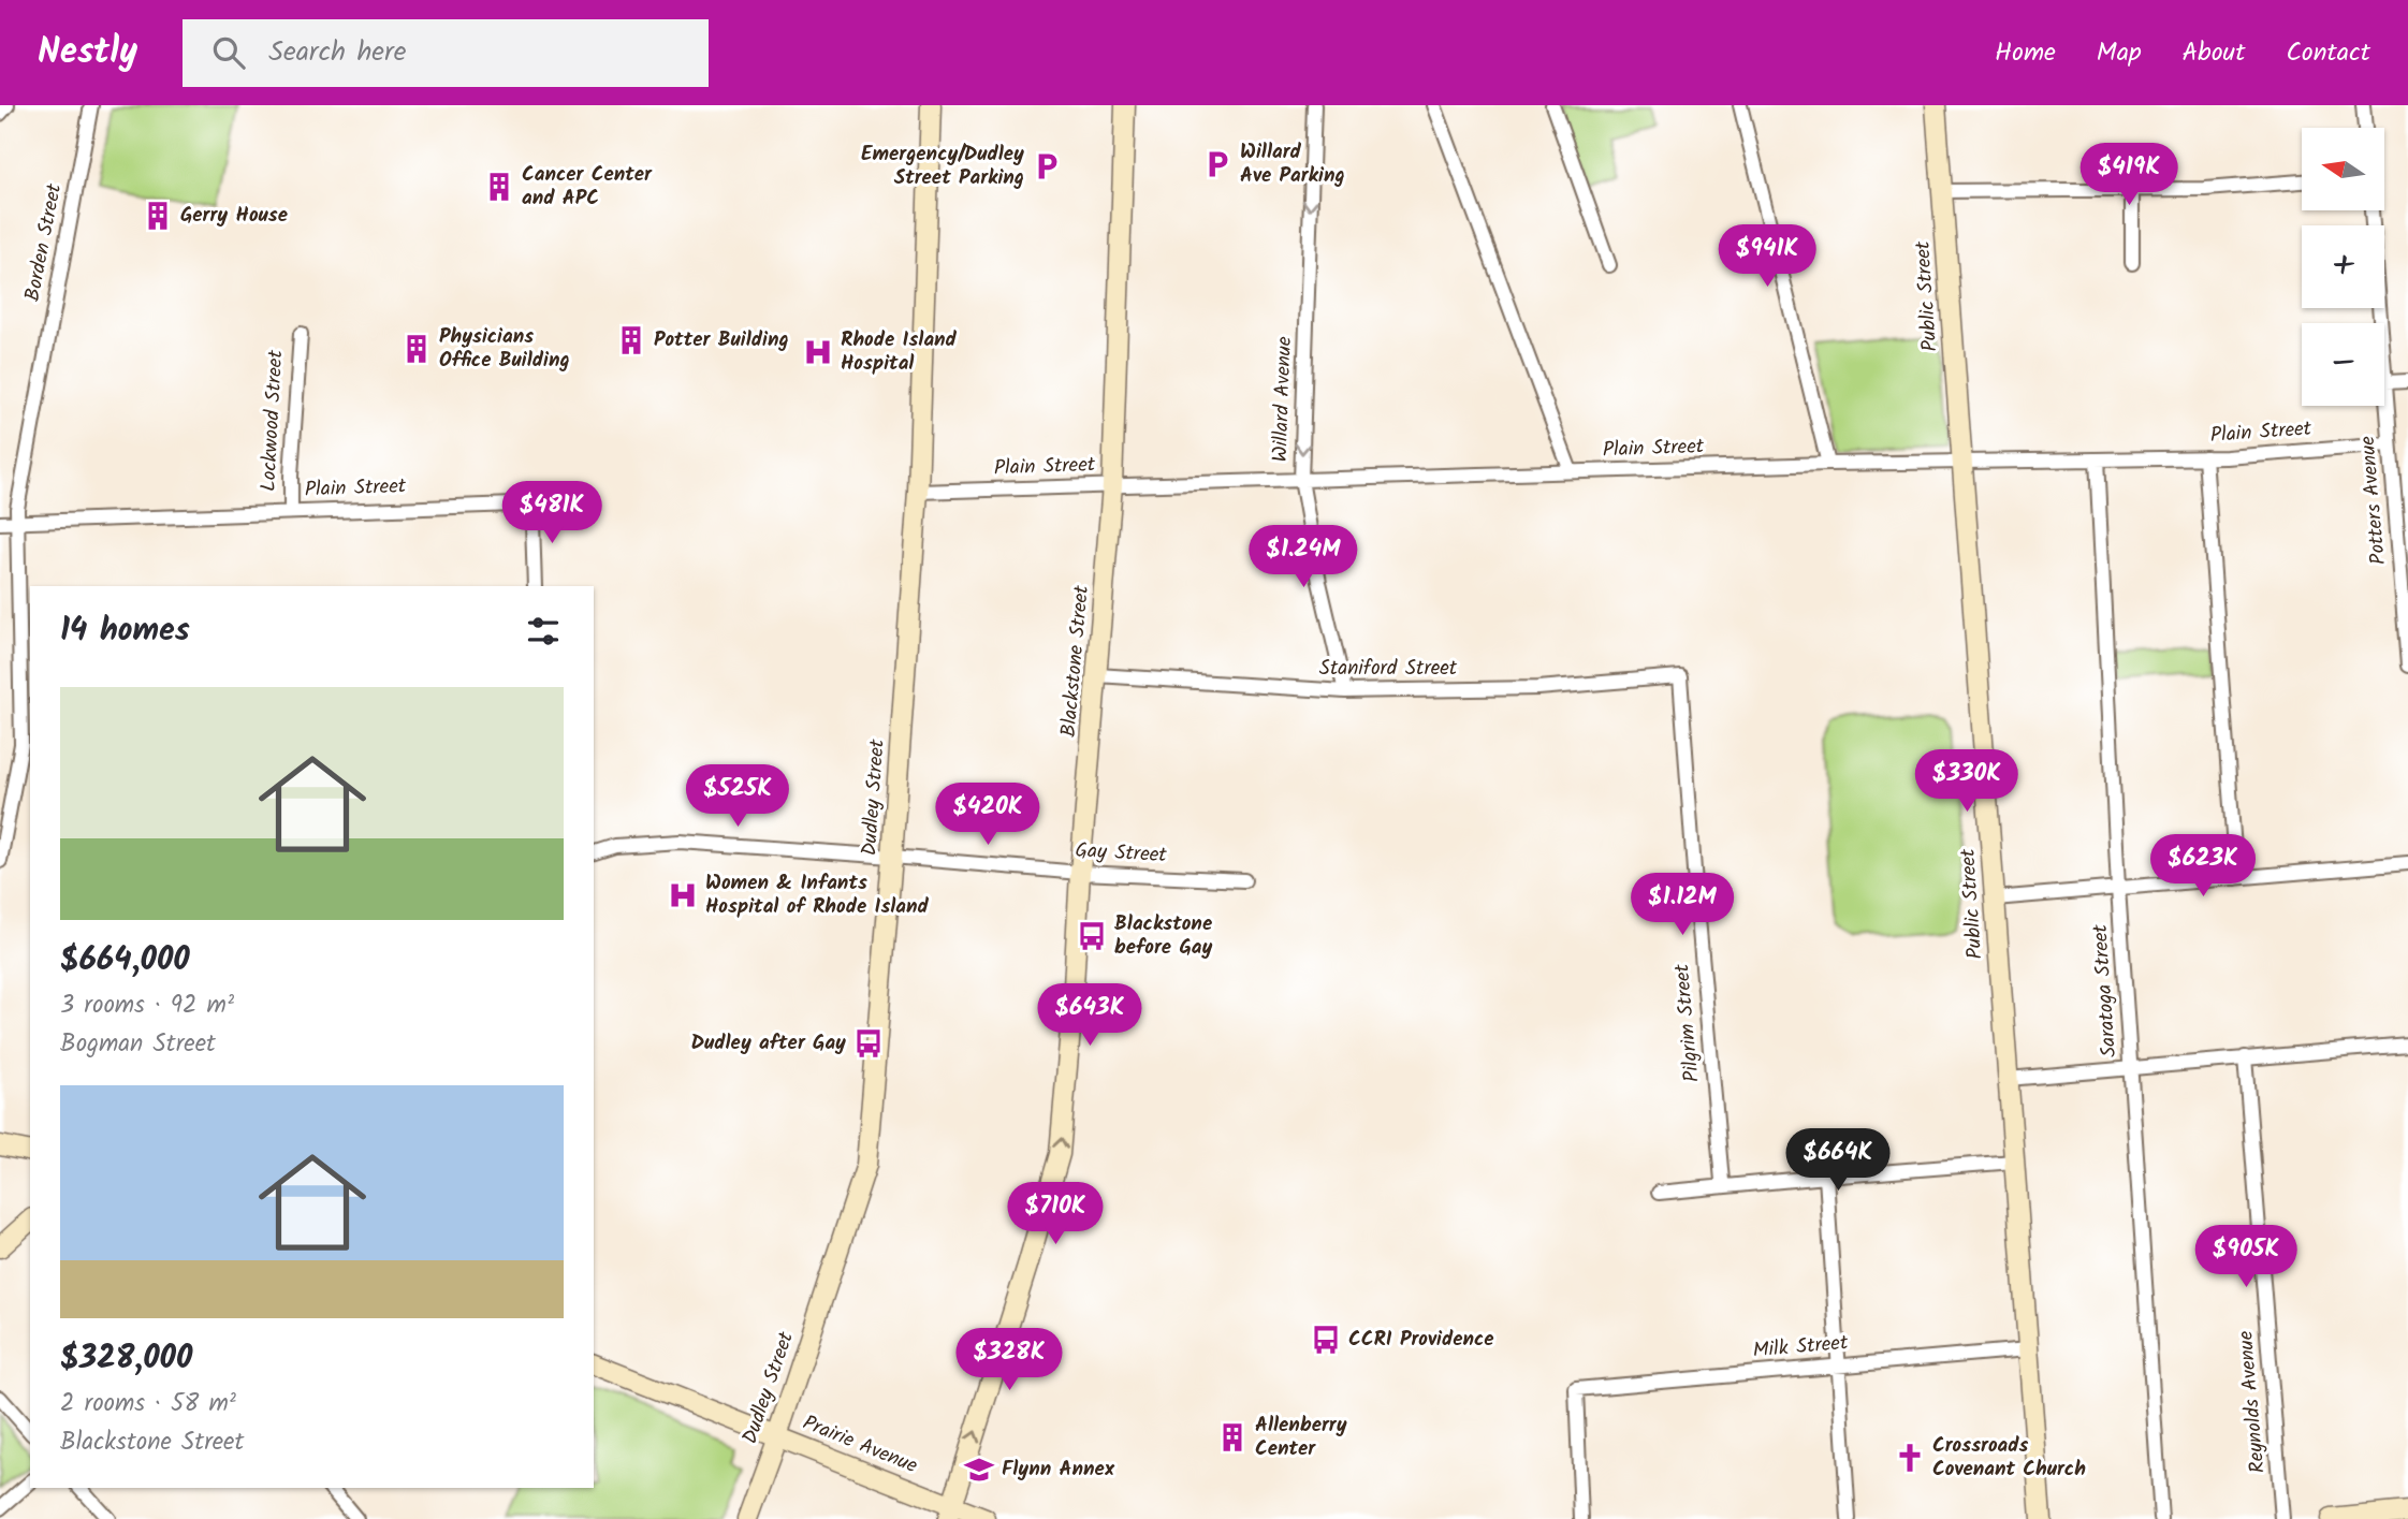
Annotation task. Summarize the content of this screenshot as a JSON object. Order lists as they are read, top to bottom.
{
  "streets": {
    "street": [
      "Borden Street",
      "Public Street",
      "Willard Avenue",
      "Lockwood Street",
      "Plain Street",
      "Potters Avenue",
      "Blackstone Street",
      "Staniford Street",
      "Dudley Street",
      "Gay Street",
      "Saratoga Street",
      "Pilgrim Street",
      "Milk Street",
      "Reynolds Avenue",
      "Prairie Avenue"
    ]
  },
  "crossings": [
    ["Borden Street", "Plain Street"],
    ["Public Street", "Plain Street"],
    ["Public Street", "Milk Street"],
    ["Willard Avenue", "Plain Street"],
    ["Willard Avenue", "Staniford Street"],
    ["Lockwood Street", "Plain Street"],
    ["Plain Street", "Potters Avenue"],
    ["Plain Street", "Blackstone Street"],
    ["Plain Street", "Dudley Street"],
    ["Plain Street", "Saratoga Street"],
    ["Blackstone Street", "Staniford Street"],
    ["Blackstone Street", "Gay Street"],
    ["Blackstone Street", "Prairie Avenue"],
    ["Staniford Street", "Pilgrim Street"],
    ["Dudley Street", "Gay Street"],
    ["Dudley Street", "Prairie Avenue"]
  ],
  "one_way": ["Willard Avenue", "Blackstone Street"],
  "places": {
    "parking": ["Willard Ave Parking", "Emergency/Dudley Street Parking"],
    "building": [
      "Cancer Center and APC",
      "Gerry House",
      "Potter Building",
      "Physicians Office Building",
      "Allenberry Center"
    ],
    "hospital": ["Rhode Island Hospital", "Women & Infants Hospital of Rhode Island"],
    "bus stop": ["Blackstone before Gay", "Dudley after Gay", "CCRI Providence"],
    "church": ["Crossroads Covenant Church"],
    "school or university": ["Flynn Annex"]
  },
  "north": "left",
  "page": {
    "header": "Nestly",
    "search": "Search here",
    "nav": [
      "Home",
      "Map",
      "About",
      "Contact"
    ],
    "map_buttons": ["+", "−"],
    "price": [
      "$419K",
      "$941K",
      "$481K",
      "$1.24M",
      "$330K",
      "$525K",
      "$420K",
      "$623K",
      "$1.12M",
      "$643K",
      "$664K",
      "$710K",
      "$905K",
      "$328K"
    ],
    "heading": "14 homes",
    "list": [
      {
        "name": "$664,000",
        "note": "3 rooms · 92 m² · Bogman Street"
      },
      {
        "name": "$328,000",
        "note": "2 rooms · 58 m² · Blackstone Street"
      }
    ]
  }
}
